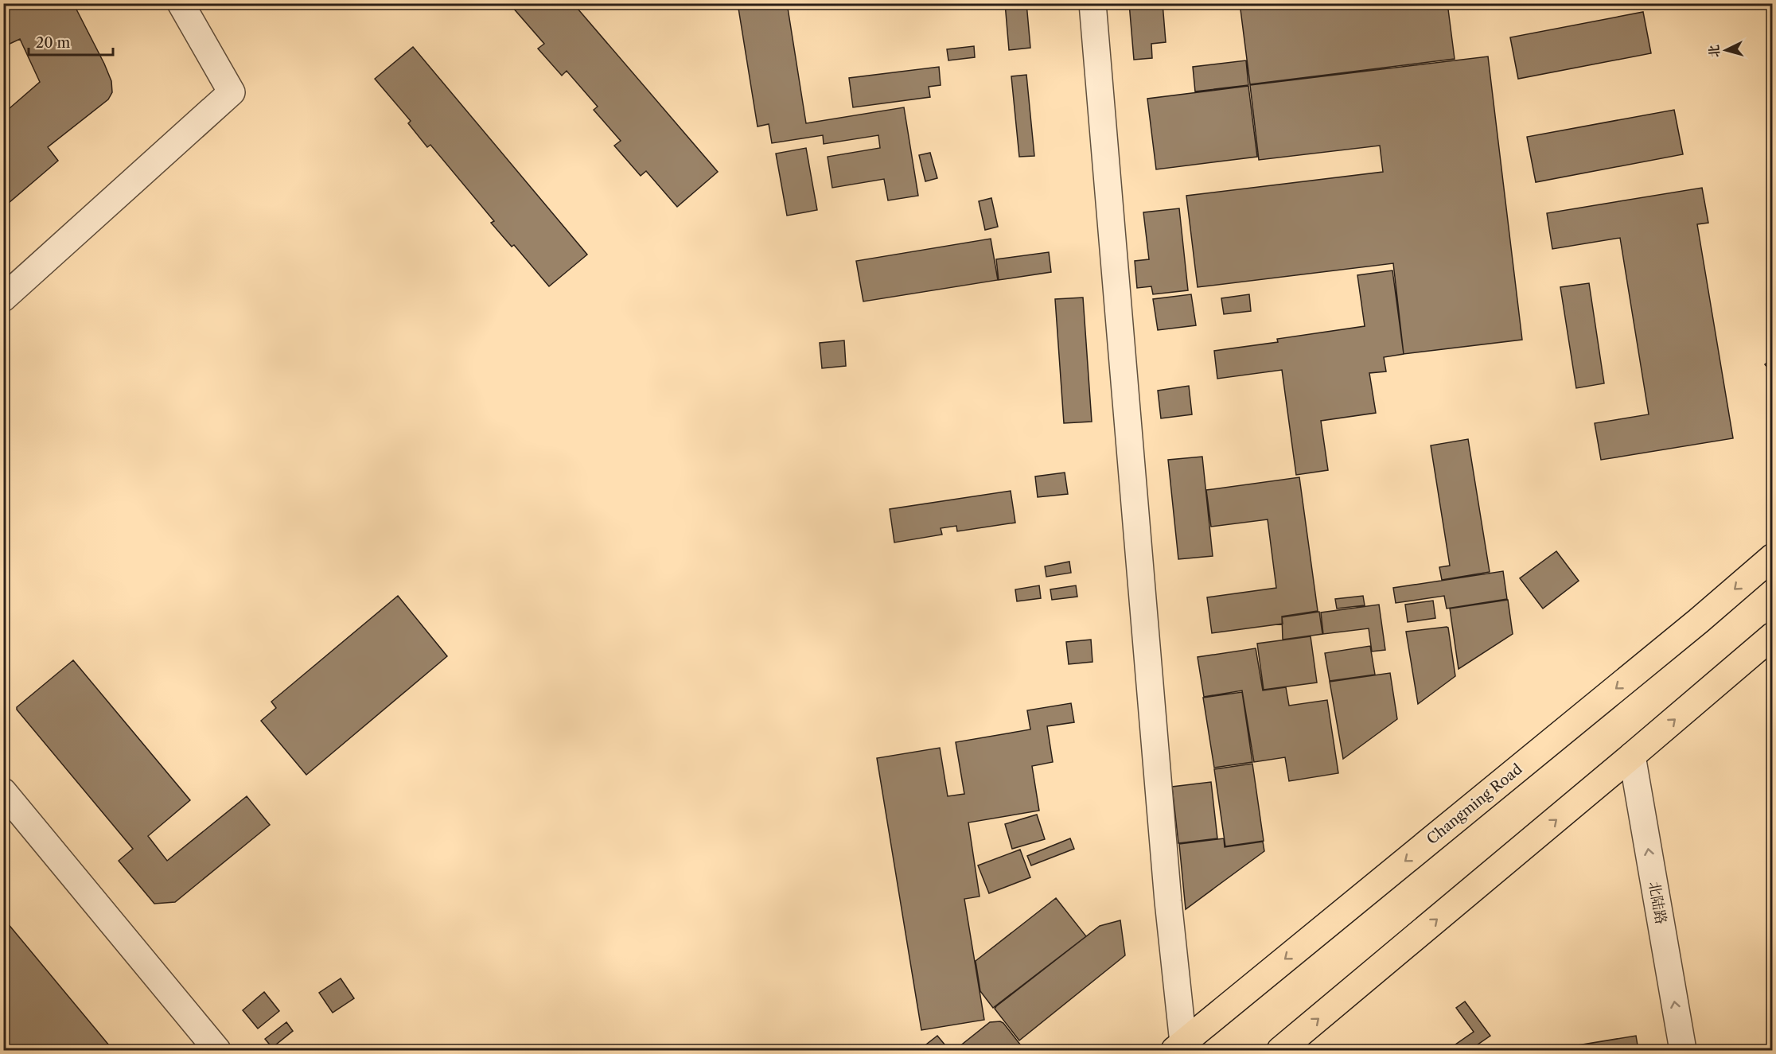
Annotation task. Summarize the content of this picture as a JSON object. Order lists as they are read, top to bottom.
{
  "streets": {
    "main road": ["Changming Road"],
    "street": ["北陆路"]
  },
  "one_way": ["北陆路"],
  "scale_bar": "20 m",
  "north": "left"
}
